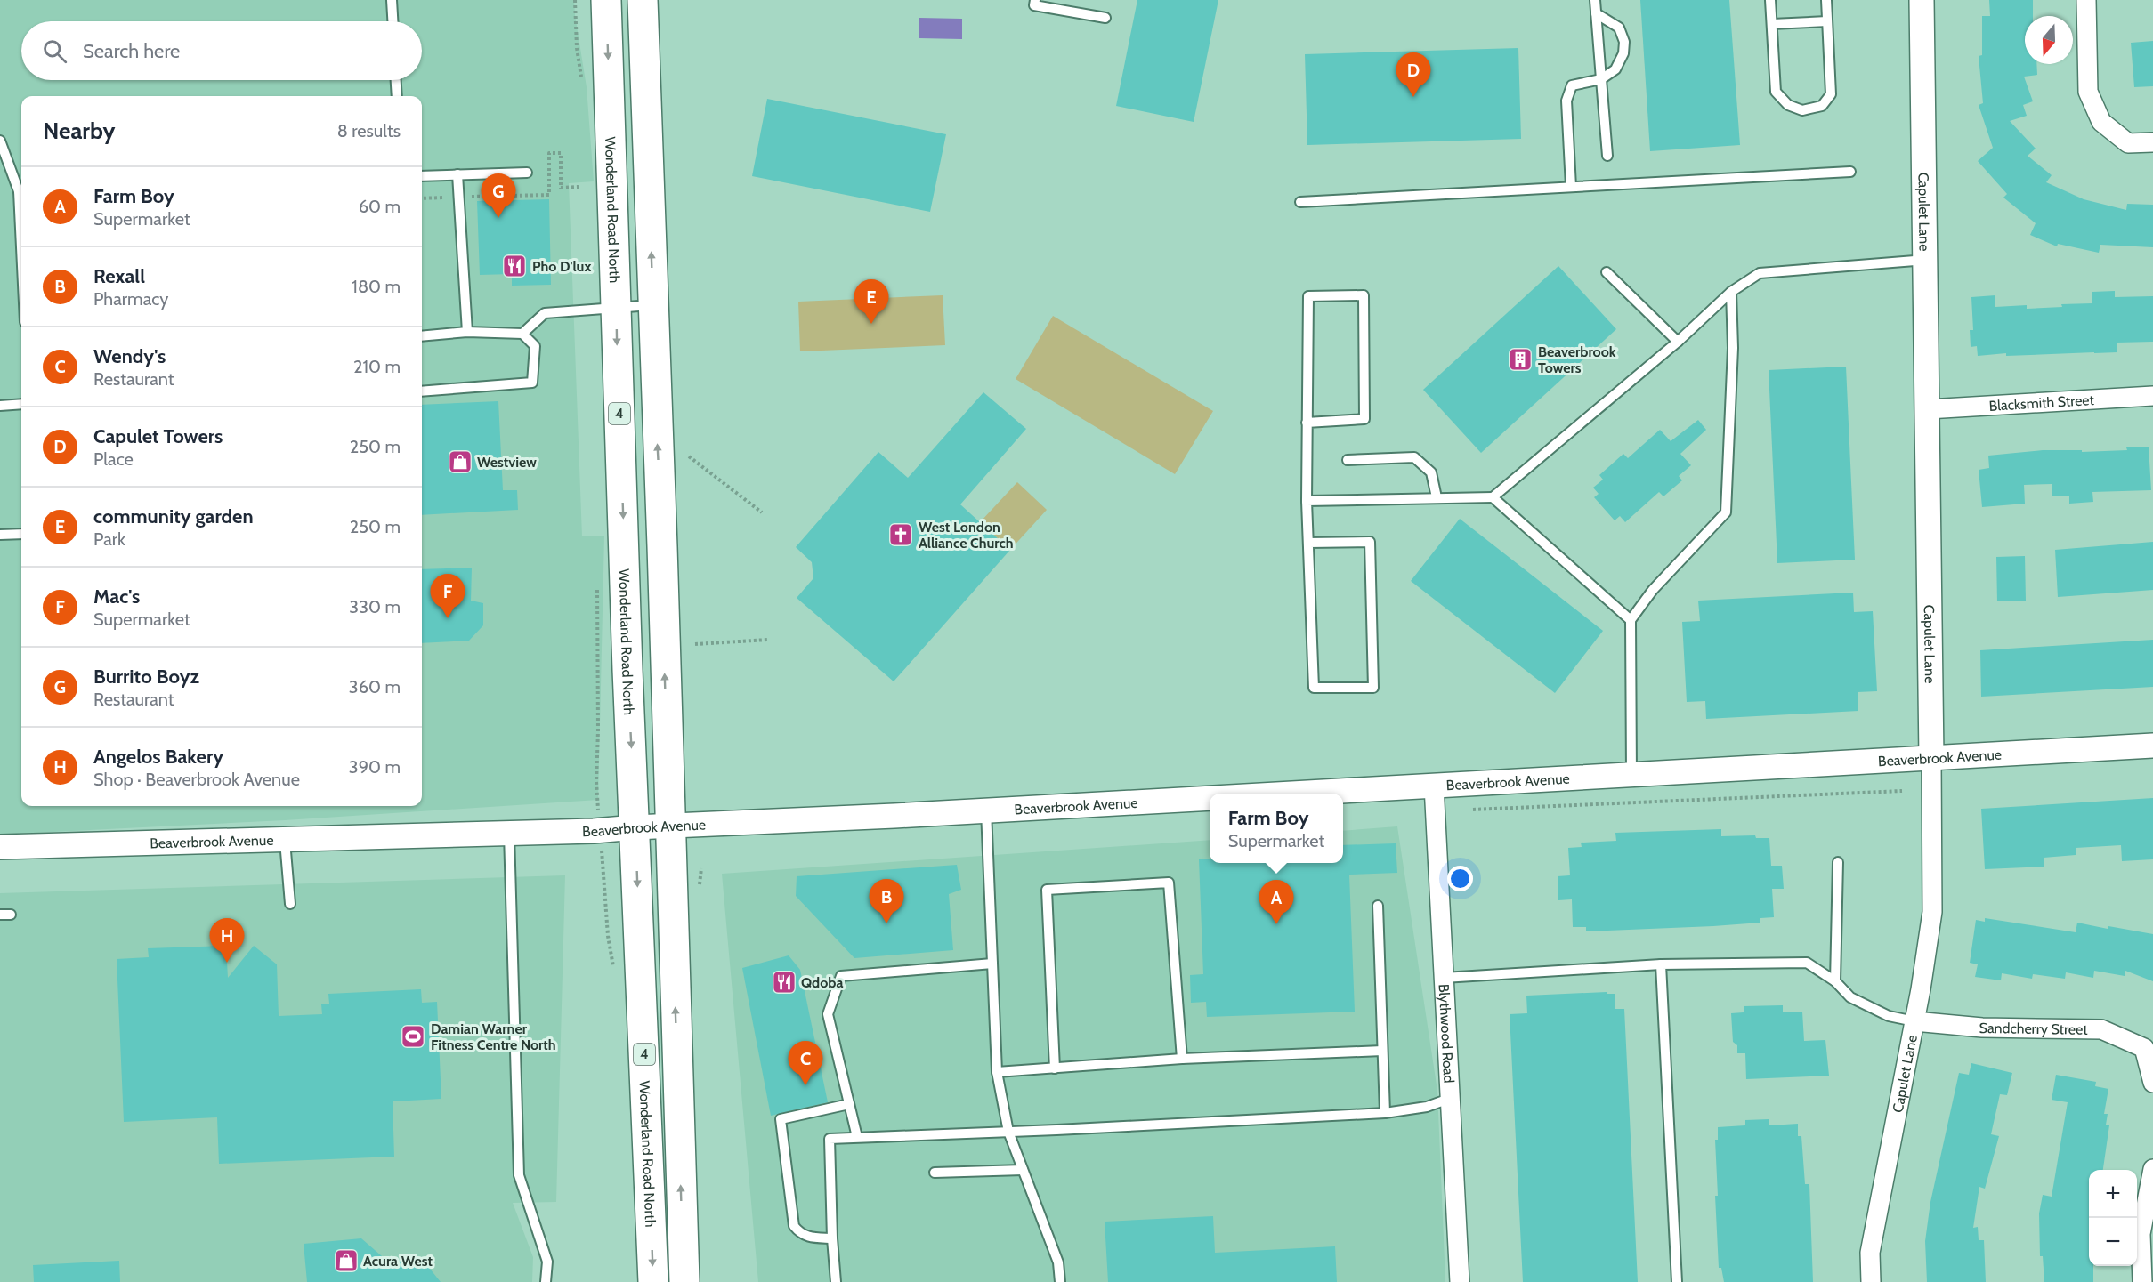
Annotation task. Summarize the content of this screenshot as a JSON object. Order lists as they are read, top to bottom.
{
  "streets": {
    "main road": ["Wonderland Road North", "4"],
    "street": [
      "Capulet Lane",
      "Blacksmith Street",
      "Beaverbrook Avenue",
      "Sandcherry Street",
      "Blythwood Road"
    ]
  },
  "crossings": [
    ["Wonderland Road North", "Beaverbrook Avenue"],
    ["Capulet Lane", "Blacksmith Street"],
    ["Capulet Lane", "Beaverbrook Avenue"],
    ["Capulet Lane", "Sandcherry Street"],
    ["4", "Beaverbrook Avenue"],
    ["Beaverbrook Avenue", "Blythwood Road"]
  ],
  "places": {
    "restaurant": ["Pho D'lux", "Qdoba"],
    "building": ["Beaverbrook Towers"],
    "shop": ["Westview", "Acura West"],
    "church": ["West London Alliance Church"],
    "sports": ["Damian Warner Fitness Centre North"]
  },
  "north": "bottom",
  "page": {
    "search": "Search here",
    "pins": [
      "D",
      "G",
      "E",
      "F",
      "B",
      "A",
      "H",
      "C"
    ],
    "heading": ["Nearby", "8 results"],
    "list": [
      {
        "mark": "A",
        "name": "Farm Boy",
        "note": "Supermarket",
        "value": "60 m"
      },
      {
        "mark": "B",
        "name": "Rexall",
        "note": "Pharmacy",
        "value": "180 m"
      },
      {
        "mark": "C",
        "name": "Wendy's",
        "note": "Restaurant",
        "value": "210 m"
      },
      {
        "mark": "D",
        "name": "Capulet Towers",
        "note": "Place",
        "value": "250 m"
      },
      {
        "mark": "E",
        "name": "community garden",
        "note": "Park",
        "value": "250 m"
      },
      {
        "mark": "F",
        "name": "Mac's",
        "note": "Supermarket",
        "value": "330 m"
      },
      {
        "mark": "G",
        "name": "Burrito Boyz",
        "note": "Restaurant",
        "value": "360 m"
      },
      {
        "mark": "H",
        "name": "Angelos Bakery",
        "note": "Shop · Beaverbrook Avenue",
        "value": "390 m"
      }
    ],
    "popup": ["Farm Boy", "Supermarket"],
    "map_buttons": ["+", "−"]
  }
}
